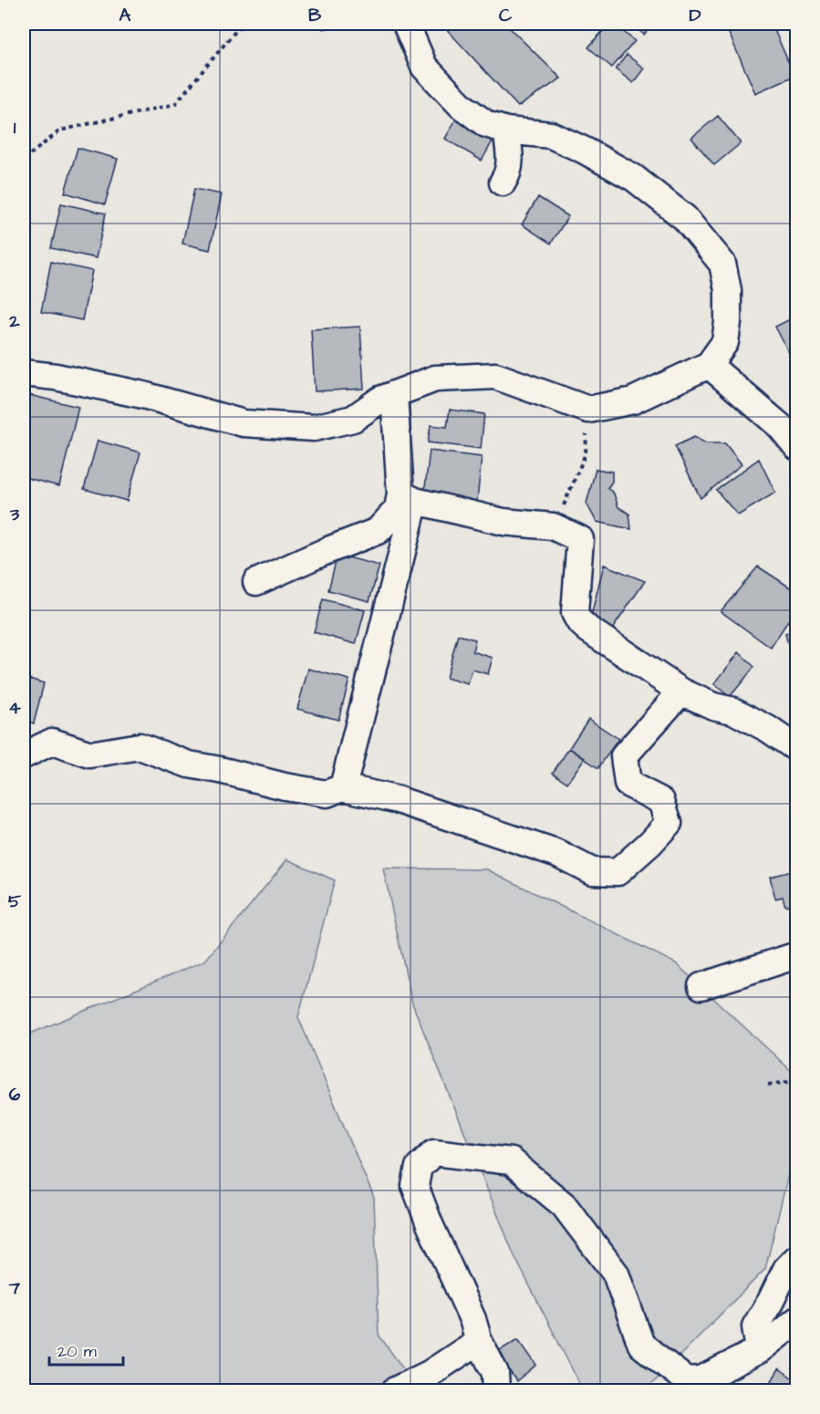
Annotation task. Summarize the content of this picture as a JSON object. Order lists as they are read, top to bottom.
{
  "scale_bar": "20 m",
  "grid": {
    "columns": [
      "A",
      "B",
      "C",
      "D"
    ],
    "rows": [
      "1",
      "2",
      "3",
      "4",
      "5",
      "6",
      "7"
    ]
  }
}
